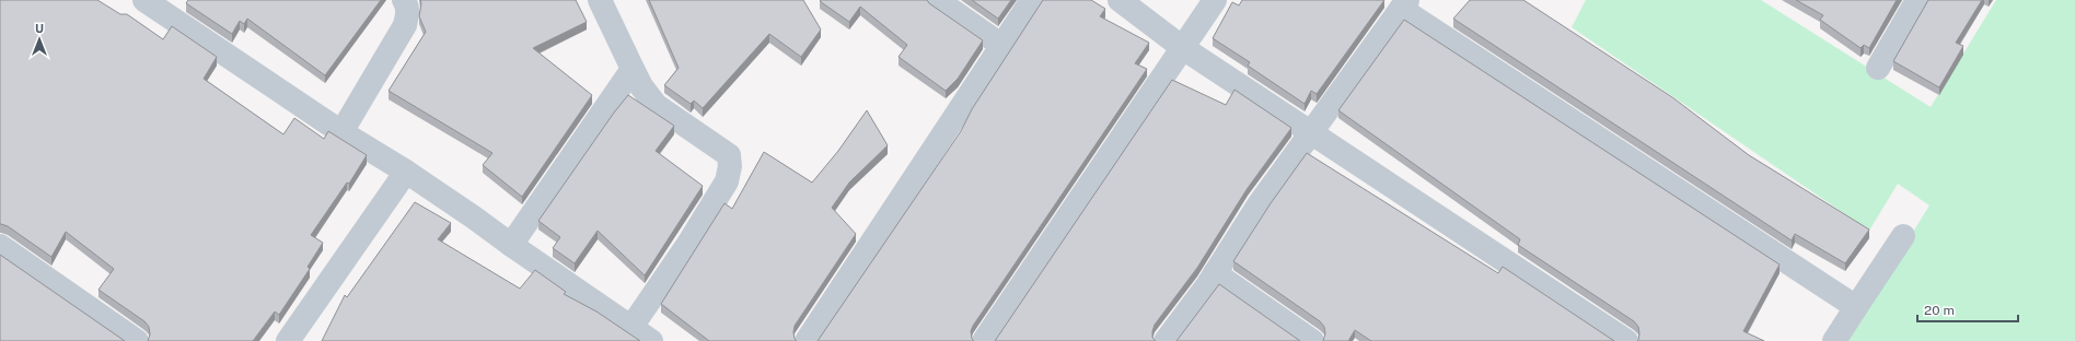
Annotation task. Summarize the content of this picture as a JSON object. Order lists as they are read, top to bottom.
{
  "scale_bar": "20 m",
  "north": "top"
}
